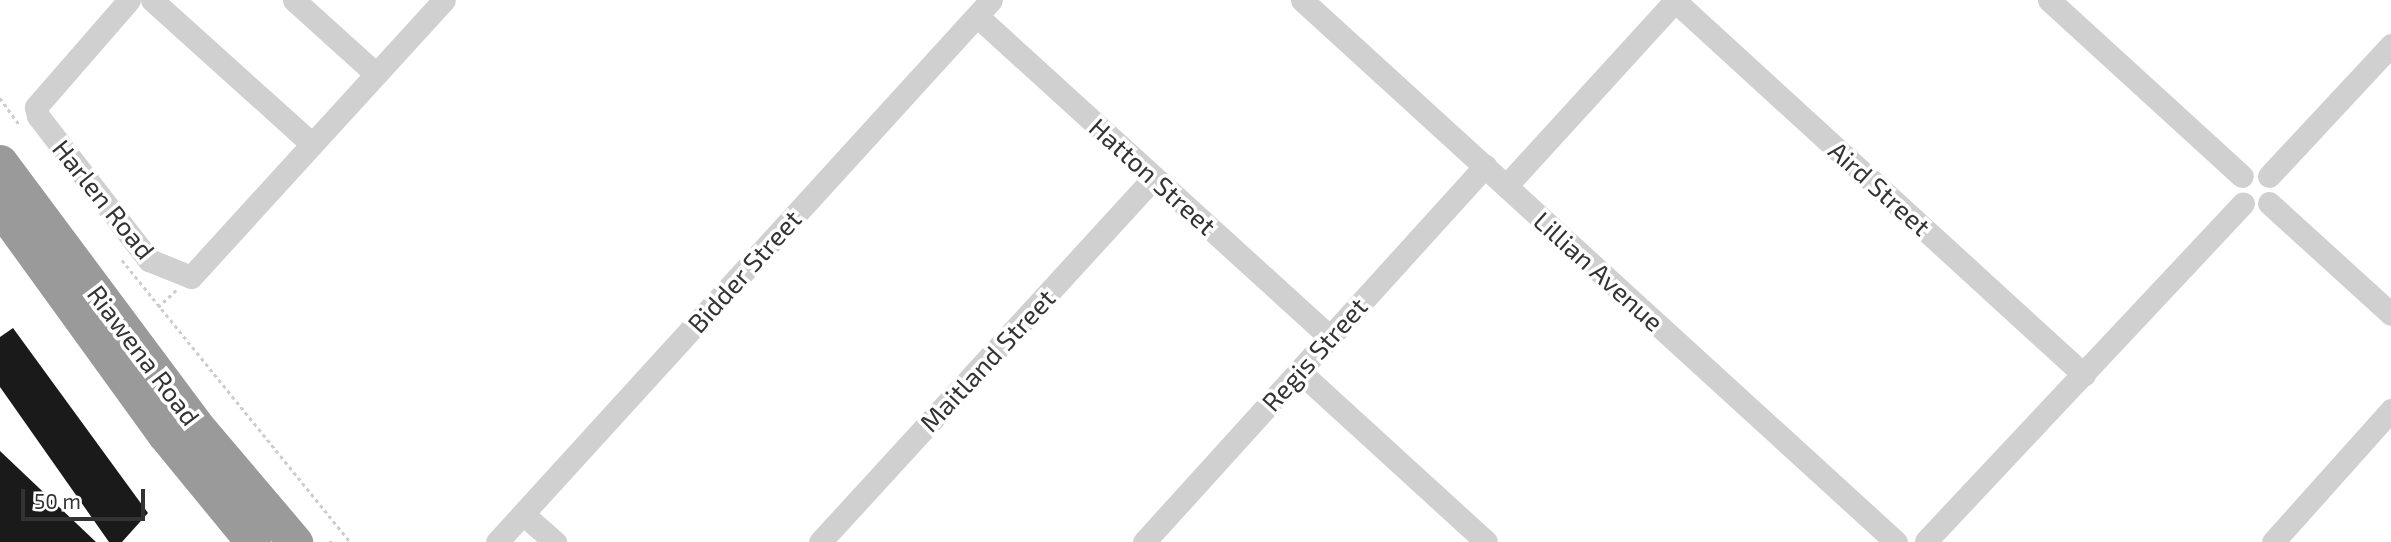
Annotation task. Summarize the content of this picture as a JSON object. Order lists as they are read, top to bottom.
{
  "streets": {
    "highway": ["Riawena Road"],
    "street": [
      "Hatton Street",
      "Aird Street",
      "Harlen Road",
      "Bidder Street",
      "Lillian Avenue",
      "Regis Street",
      "Maitland Street"
    ]
  },
  "crossings": [
    ["Hatton Street", "Bidder Street"],
    ["Hatton Street", "Regis Street"],
    ["Hatton Street", "Maitland Street"],
    ["Lillian Avenue", "Regis Street"]
  ],
  "scale_bar": "50 m"
}
